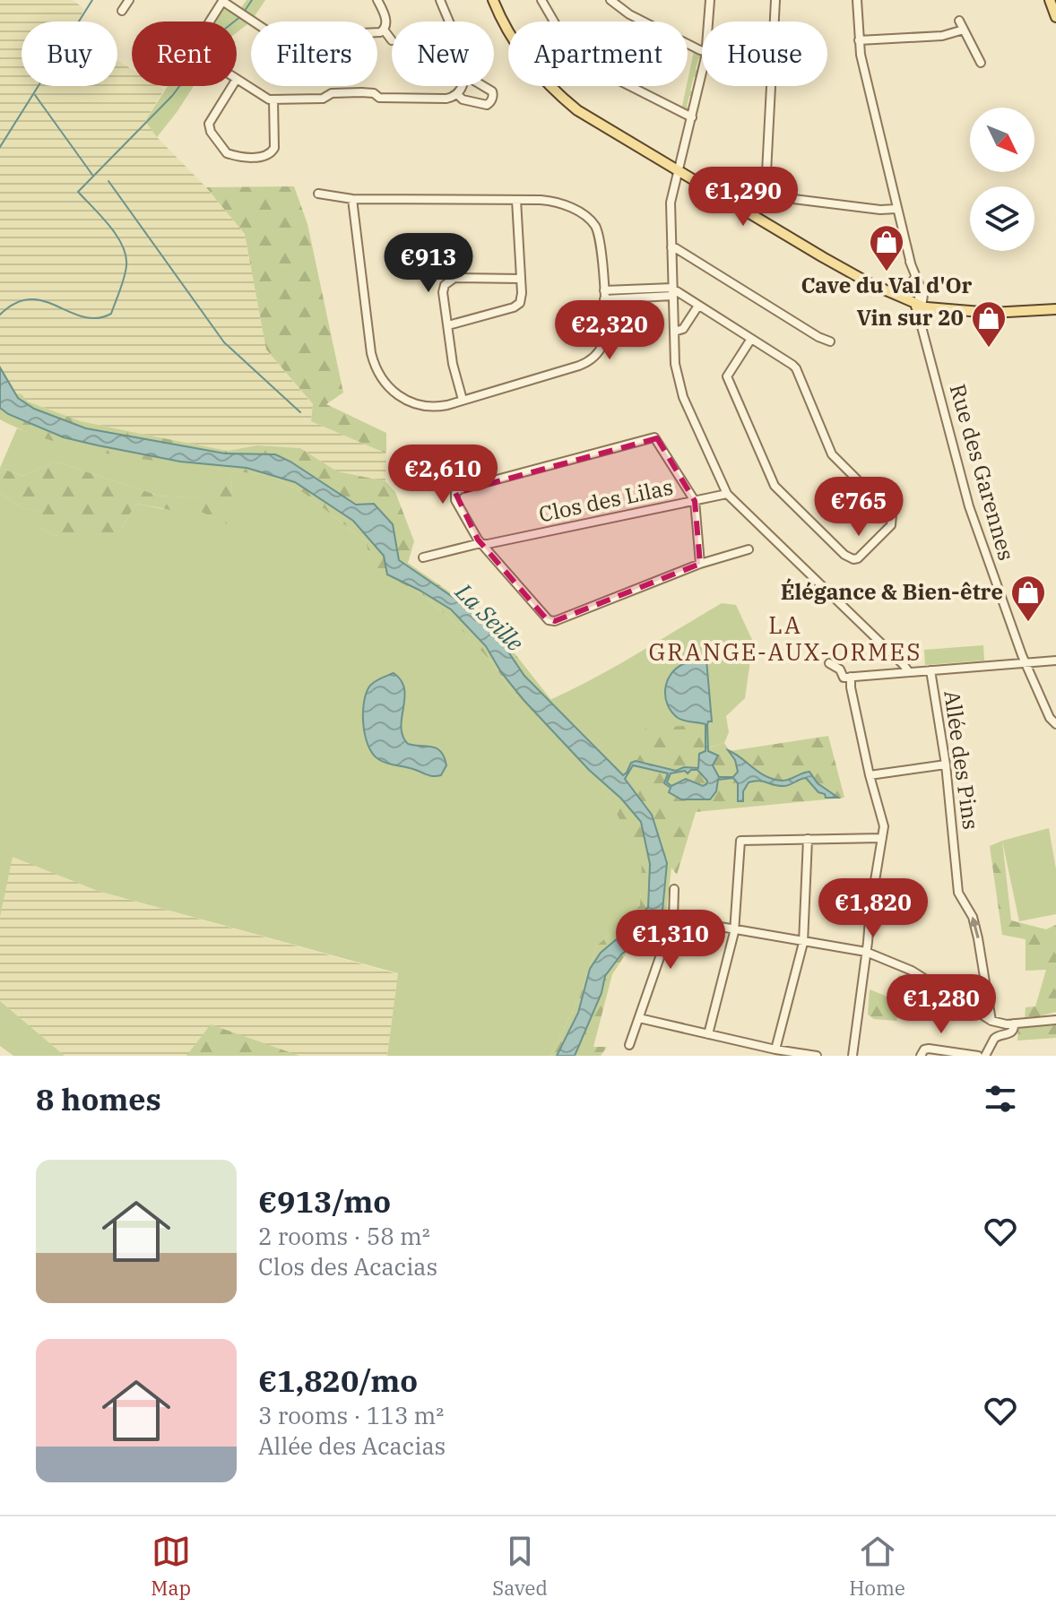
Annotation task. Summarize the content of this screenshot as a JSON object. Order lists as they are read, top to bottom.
{
  "streets": {
    "street": ["Rue des Garennes", "Clos des Lilas", "Allée des Pins"]
  },
  "one_way": ["Allée des Pins"],
  "districts": ["LA GRANGE-AUX-ORMES"],
  "water": ["La Seille"],
  "places": {
    "shop": ["Cave du Val d'Or", "Vin sur 20", "Élégance & Bien-être"]
  },
  "north": "bottom right",
  "page": {
    "chip": [
      "Buy",
      "Rent",
      "Filters",
      "New",
      "Apartment",
      "House"
    ],
    "price": [
      "€1,290",
      "€913",
      "€2,320",
      "€2,610",
      "€765",
      "€1,820",
      "€1,310",
      "€1,280"
    ],
    "heading": "8 homes",
    "list": [
      {
        "name": "€913/mo",
        "note": "2 rooms · 58 m² · Clos des Acacias"
      },
      {
        "name": "€1,820/mo",
        "note": "3 rooms · 113 m² · Allée des Acacias"
      }
    ],
    "tabs": ["Map", "Saved", "Home"]
  }
}
